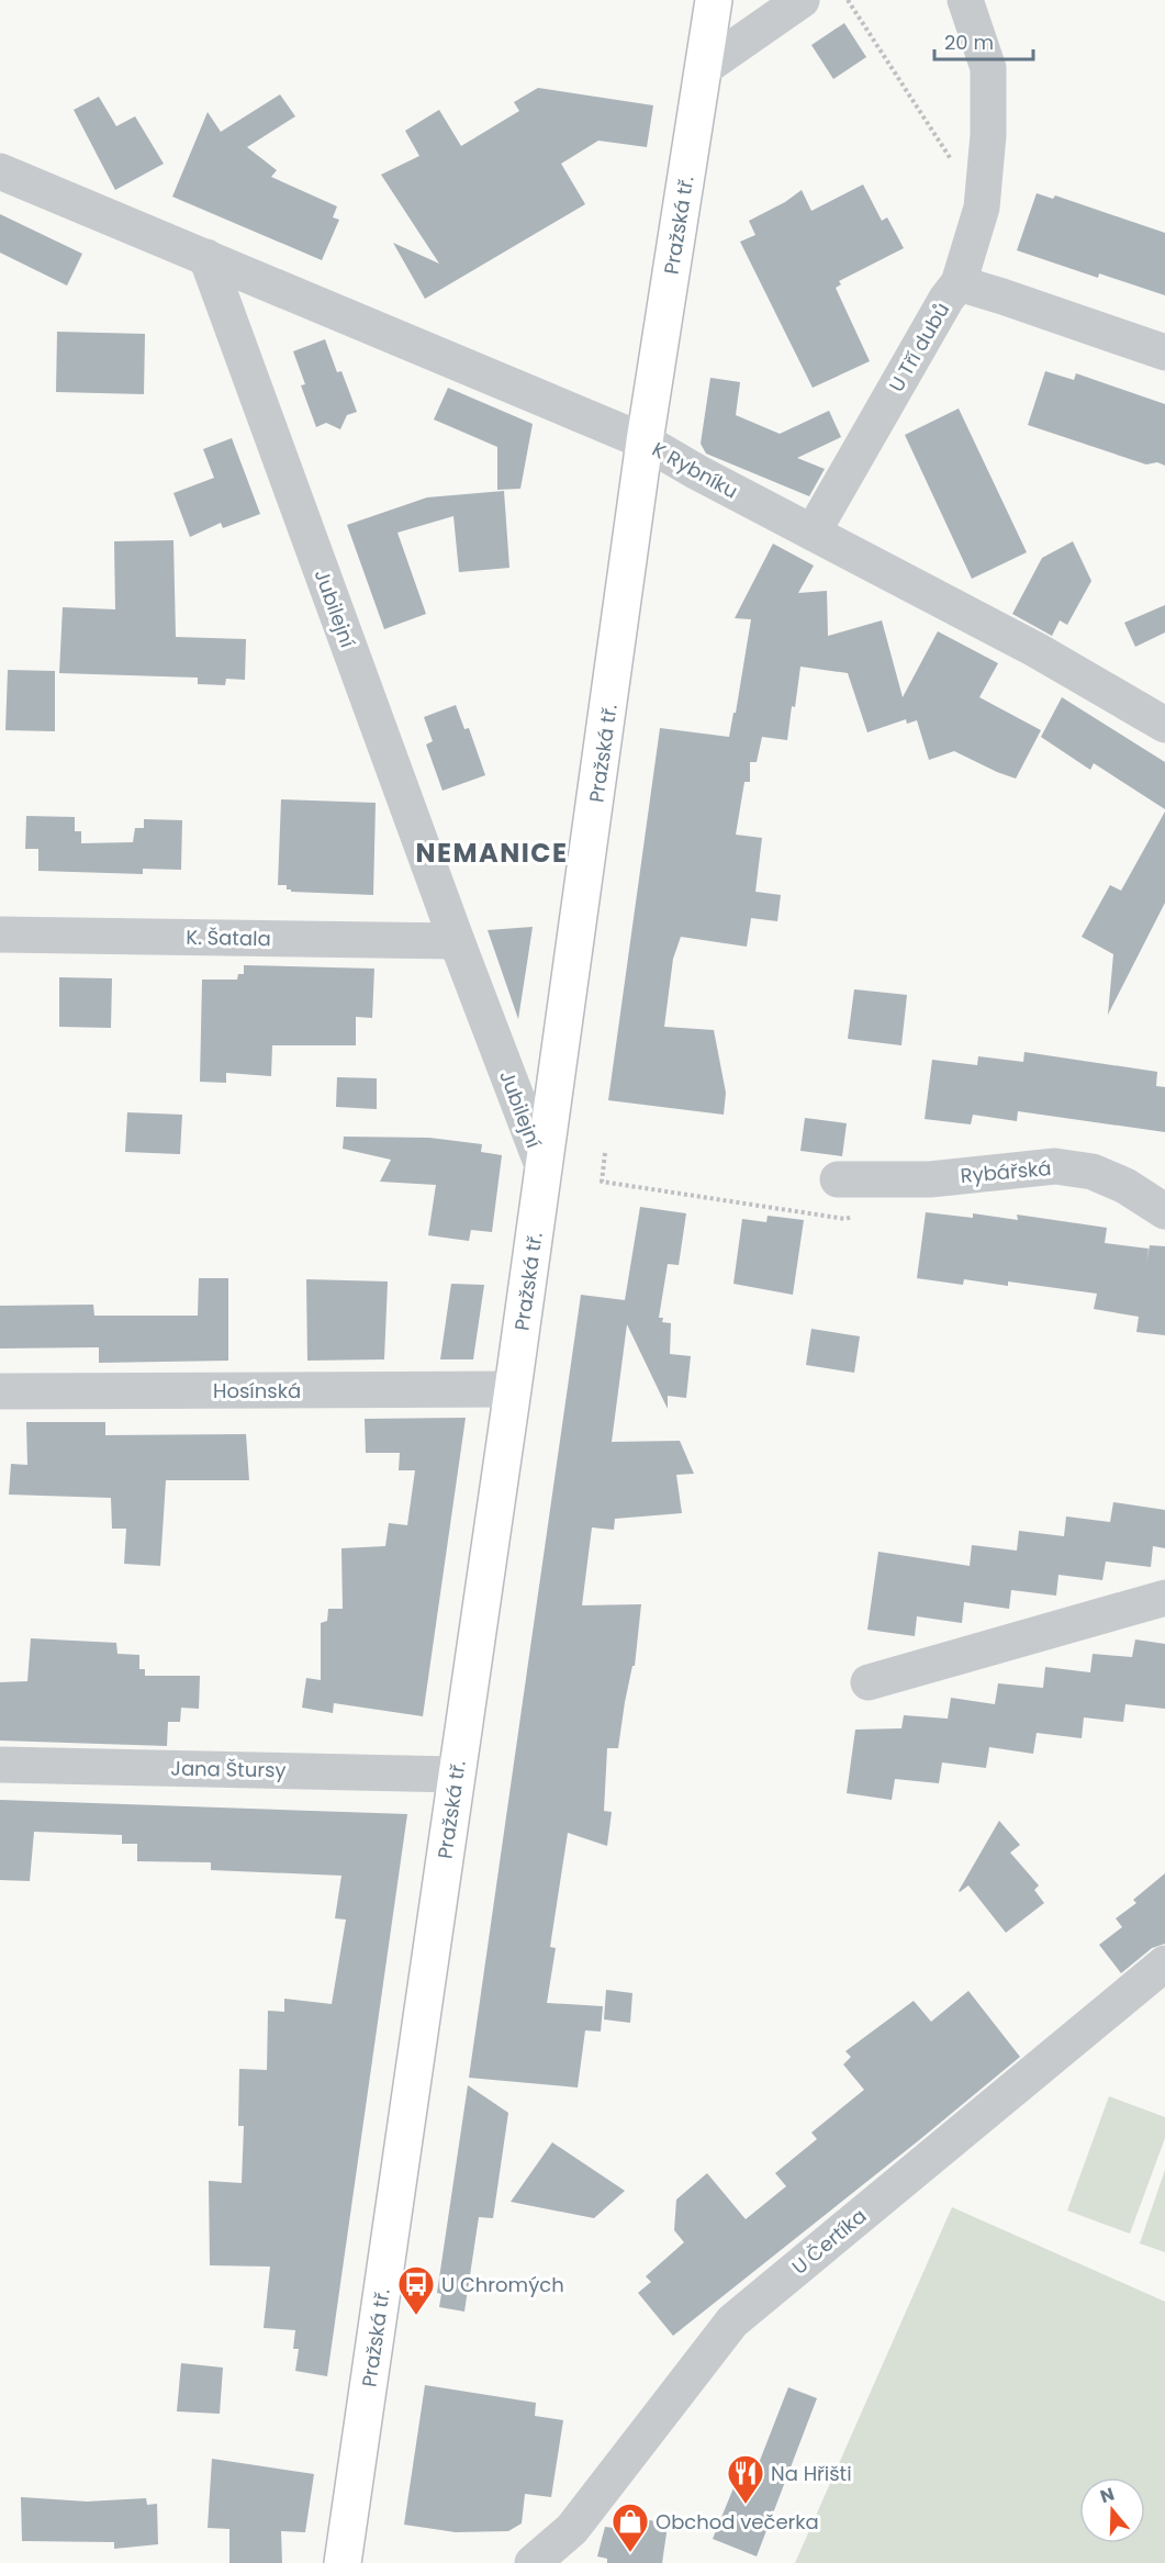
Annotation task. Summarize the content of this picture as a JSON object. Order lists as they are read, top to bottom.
{
  "streets": {
    "main road": ["Pražská tř."],
    "street": [
      "U Tří dubů",
      "K Rybníku",
      "Jubilejní",
      "K. Šatala",
      "Rybářská",
      "Hosínská",
      "Jana Štursy",
      "U Čertíka"
    ]
  },
  "crossings": [
    ["Pražská tř.", "K Rybníku"],
    ["Pražská tř.", "Jubilejní"],
    ["Pražská tř.", "Hosínská"],
    ["Pražská tř.", "Jana Štursy"],
    ["U Tří dubů", "K Rybníku"],
    ["K Rybníku", "Jubilejní"],
    ["Jubilejní", "K. Šatala"]
  ],
  "districts": ["NEMANICE"],
  "places": {
    "bus stop": ["U Chromých"],
    "restaurant": ["Na Hřišti"],
    "shop": ["Obchod večerka"]
  },
  "scale_bar": "20 m",
  "north": "top"
}
